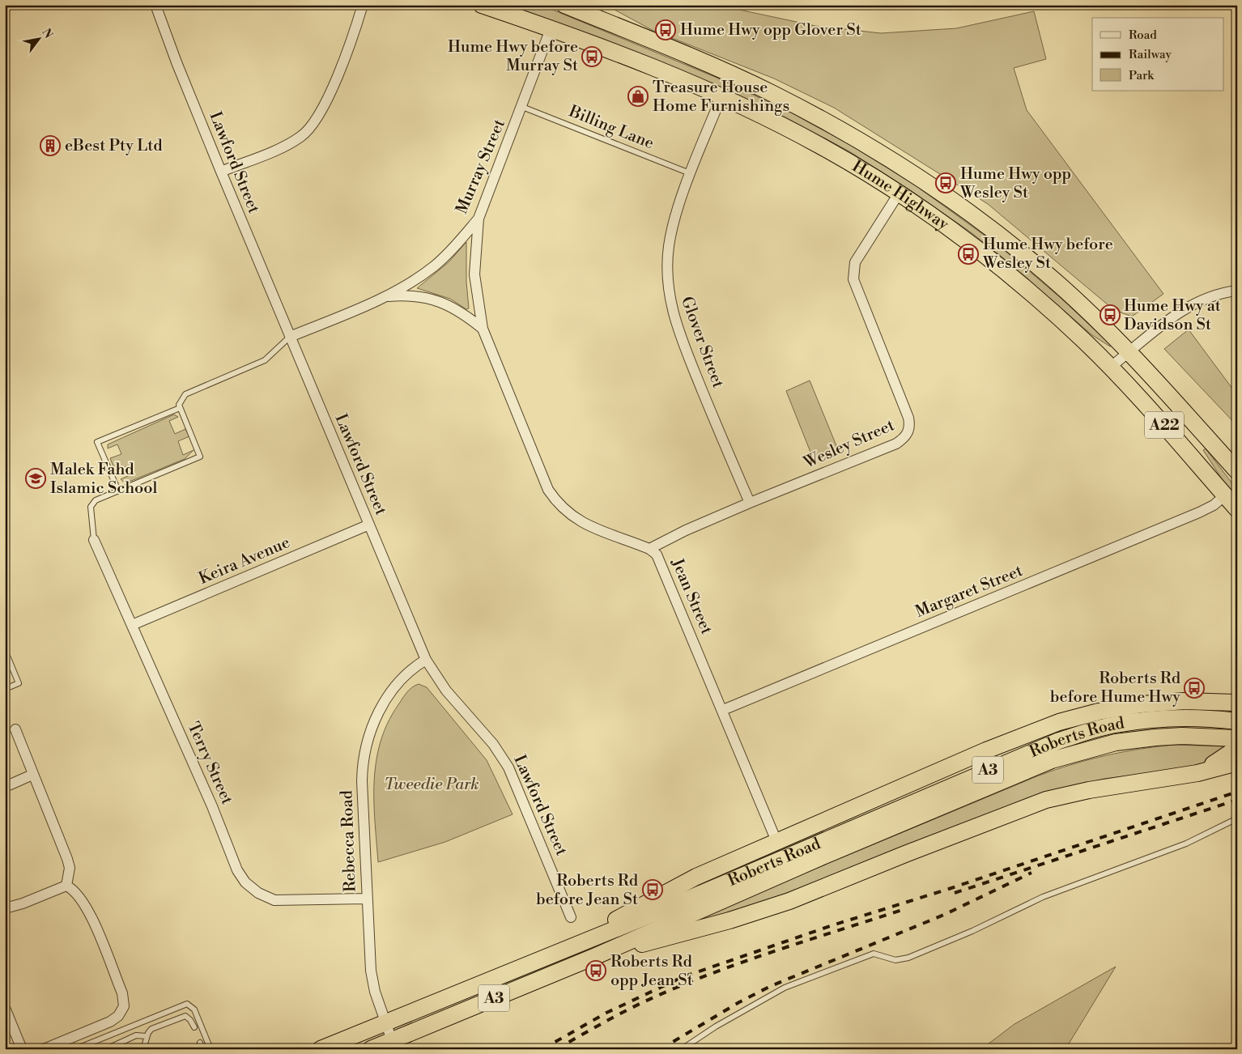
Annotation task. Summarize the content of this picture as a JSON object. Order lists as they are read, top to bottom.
{
  "streets": {
    "highway": [
      "Hume Highway",
      "A22",
      "Roberts Road",
      "A3"
    ],
    "street": [
      "Lawford Street",
      "Murray Street",
      "Glover Street",
      "Wesley Street",
      "Keira Avenue",
      "Margaret Street",
      "Jean Street",
      "Terry Street",
      "Rebecca Road"
    ],
    "lane": ["Billing Lane"]
  },
  "crossings": [
    ["Billing Lane", "Murray Street"],
    ["Billing Lane", "Glover Street"],
    ["Lawford Street", "Murray Street"],
    ["Lawford Street", "Keira Avenue"],
    ["Lawford Street", "Rebecca Road"],
    ["Murray Street", "Hume Highway"],
    ["Murray Street", "Jean Street"],
    ["Hume Highway", "Glover Street"],
    ["Hume Highway", "Wesley Street"],
    ["Hume Highway", "Margaret Street"],
    ["Glover Street", "Wesley Street"],
    ["Wesley Street", "Jean Street"],
    ["Keira Avenue", "Terry Street"],
    ["Margaret Street", "Jean Street"],
    ["Roberts Road", "Rebecca Road"],
    ["Terry Street", "Rebecca Road"]
  ],
  "parks": ["Tweedie Park"],
  "places": {
    "bus stop": [
      "Hume Hwy opp Glover St",
      "Hume Hwy before Murray St",
      "Hume Hwy opp Wesley St",
      "Hume Hwy before Wesley St",
      "Hume Hwy at Davidson St",
      "Roberts Rd before Hume Hwy",
      "Roberts Rd before Jean St",
      "Roberts Rd opp Jean St"
    ],
    "shop": ["Treasure House Home Furnishings"],
    "building": ["eBest Pty Ltd"],
    "school or university": ["Malek Fahd Islamic School"]
  },
  "legend": ["Road", "Railway", "Park"],
  "north": "top right"
}
